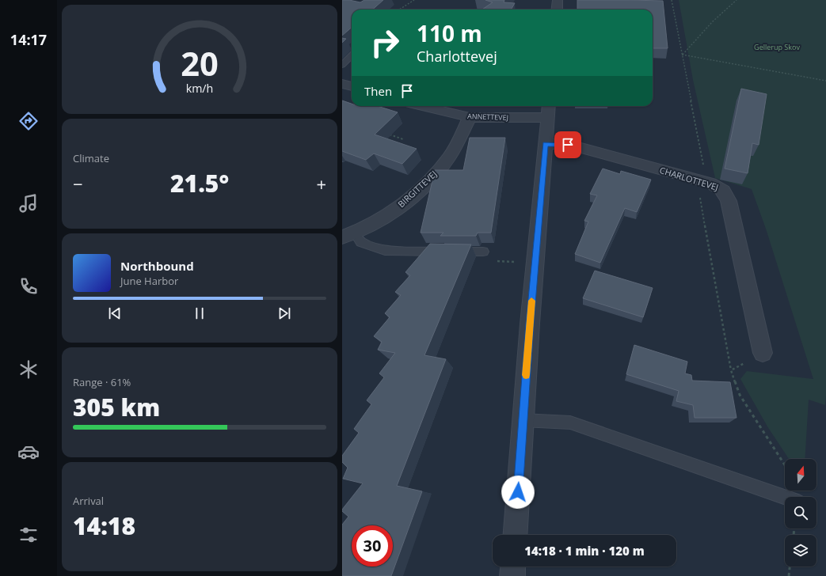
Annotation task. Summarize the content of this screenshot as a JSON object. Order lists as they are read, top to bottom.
{
  "streets": {
    "street": ["ANNETTEVEJ", "CHARLOTTEVEJ", "BIRGITTEVEJ"]
  },
  "crossings": [
    ["ANNETTEVEJ", "BIRGITTEVEJ"]
  ],
  "parks": ["Gellerup Skov"],
  "north": "top",
  "page": {
    "tabs": "14:17",
    "turn": ["110 m", "Charlottevej"],
    "then": "Then",
    "tile": [
      "Climate",
      ["Range · 61%", "305 km"],
      ["Arrival", "14:18"]
    ],
    "heat": ["−", "21.5°", "+"],
    "song": ["Northbound", "June Harbor"],
    "limit": "30",
    "trip": "14:18 · 1 min · 120 m",
    "gauge": ["20", "km/h"]
  }
}
